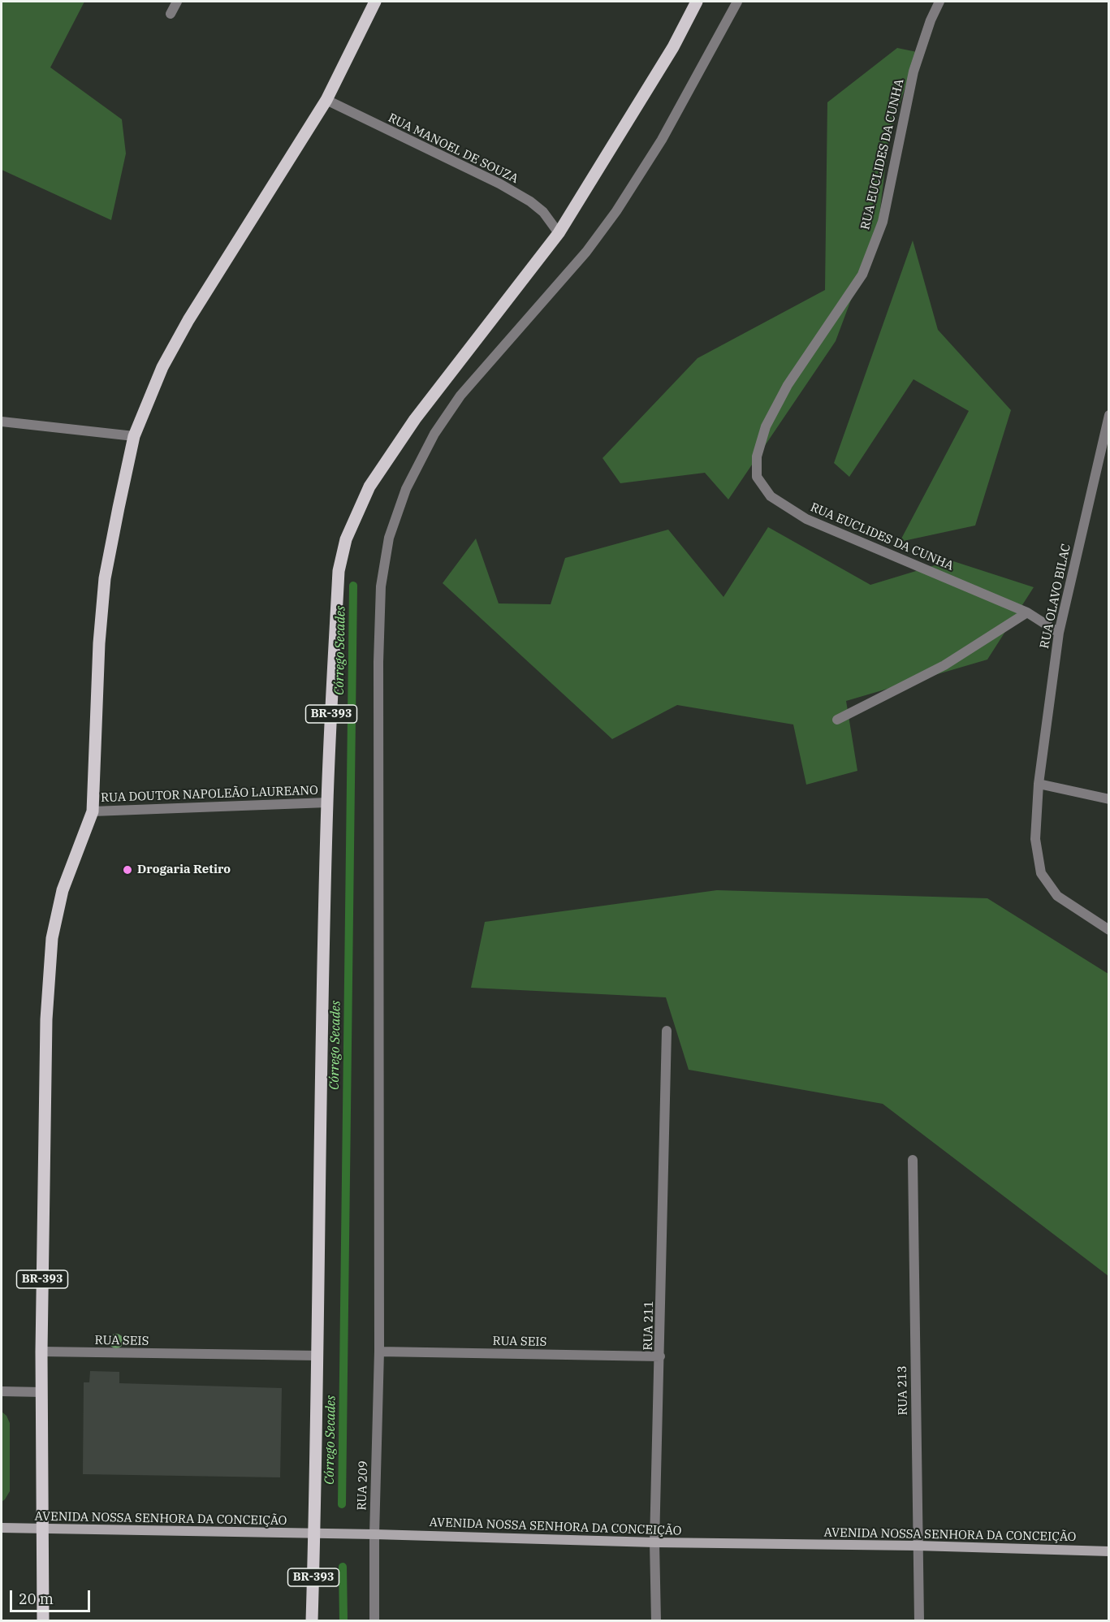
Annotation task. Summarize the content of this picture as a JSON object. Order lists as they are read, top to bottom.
{
  "streets": {
    "main road": ["BR-393"],
    "street": [
      "RUA MANOEL DE SOUZA",
      "RUA EUCLIDES DA CUNHA",
      "RUA OLAVO BILAC",
      "RUA DOUTOR NAPOLEÃO LAUREANO",
      "RUA 211",
      "RUA SEIS",
      "RUA 213",
      "RUA 209",
      "AVENIDA NOSSA SENHORA DA CONCEIÇÃO"
    ]
  },
  "crossings": [
    ["RUA MANOEL DE SOUZA", "BR-393"],
    ["RUA EUCLIDES DA CUNHA", "RUA OLAVO BILAC"],
    ["BR-393", "RUA DOUTOR NAPOLEÃO LAUREANO"],
    ["BR-393", "RUA SEIS"],
    ["BR-393", "AVENIDA NOSSA SENHORA DA CONCEIÇÃO"],
    ["RUA 211", "RUA SEIS"],
    ["RUA 211", "AVENIDA NOSSA SENHORA DA CONCEIÇÃO"],
    ["RUA SEIS", "RUA 209"],
    ["RUA 213", "AVENIDA NOSSA SENHORA DA CONCEIÇÃO"],
    ["RUA 209", "AVENIDA NOSSA SENHORA DA CONCEIÇÃO"]
  ],
  "water": ["Córrego Secades"],
  "places": ["Drogaria Retiro"],
  "scale_bar": "20 m"
}
